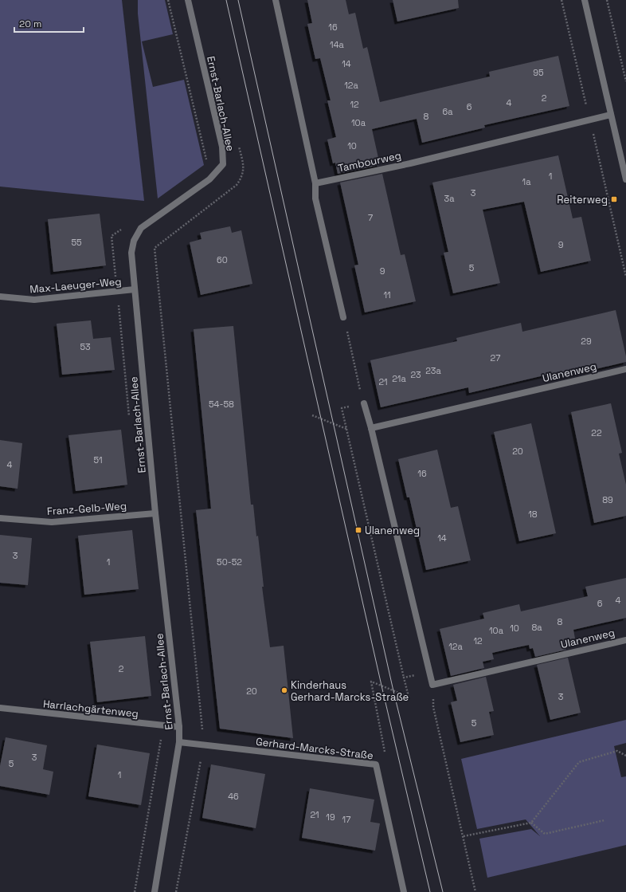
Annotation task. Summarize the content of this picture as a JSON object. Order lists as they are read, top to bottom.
{
  "streets": {
    "street": [
      "Ernst-Barlach-Allee",
      "Tambourweg",
      "Max-Laeuger-Weg",
      "Ulanenweg",
      "Franz-Gelb-Weg",
      "Harrlachgärtenweg",
      "Gerhard-Marcks-Straße"
    ]
  },
  "crossings": [
    ["Ernst-Barlach-Allee", "Max-Laeuger-Weg"],
    ["Ernst-Barlach-Allee", "Franz-Gelb-Weg"],
    ["Ernst-Barlach-Allee", "Harrlachgärtenweg"],
    ["Ernst-Barlach-Allee", "Gerhard-Marcks-Straße"]
  ],
  "places": {
    "transit": ["Reiterweg", "Ulanenweg"],
    "other": ["Kinderhaus Gerhard-Marcks-Straße"]
  },
  "house_numbers": [
    "16",
    "14a",
    "14",
    "95",
    "12a",
    "2",
    "4",
    "12",
    "6",
    "6a",
    "8",
    "10a",
    "10",
    "1",
    "1a",
    "3",
    "3a",
    "7",
    "55",
    "9",
    "60",
    "5",
    "9",
    "11",
    "29",
    "53",
    "27",
    "23a",
    "23",
    "21a",
    "21",
    "54-58",
    "22",
    "20",
    "51",
    "4",
    "16",
    "89",
    "18",
    "14",
    "3",
    "1",
    "50-52",
    "4",
    "6",
    "8",
    "8a",
    "10",
    "10a",
    "12",
    "12a",
    "2",
    "20",
    "3",
    "5",
    "3",
    "5",
    "1",
    "46",
    "21",
    "19",
    "17"
  ],
  "scale_bar": "20 m"
}
